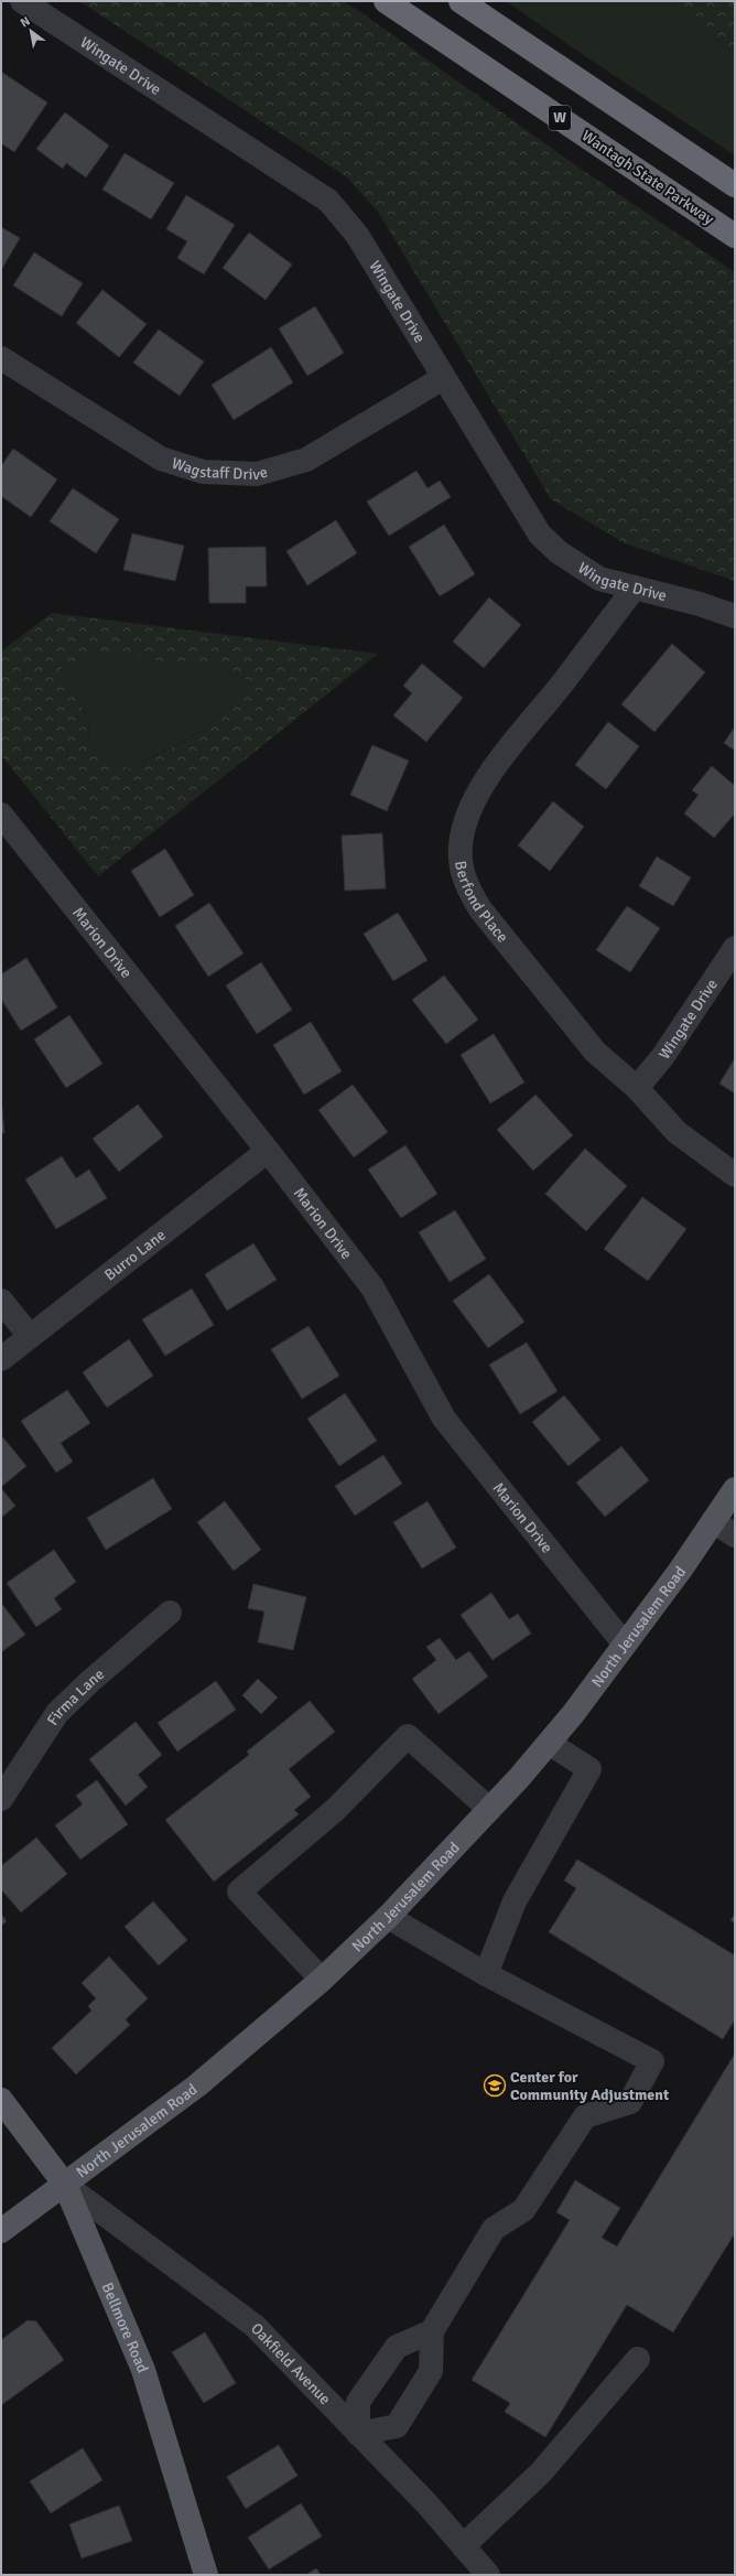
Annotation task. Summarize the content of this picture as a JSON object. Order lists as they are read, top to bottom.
{
  "streets": {
    "highway": ["W", "Wantagh State Parkway"],
    "main road": ["North Jerusalem Road", "Bellmore Road"],
    "street": [
      "Wingate Drive",
      "Wagstaff Drive",
      "Berfond Place",
      "Marion Drive",
      "Burro Lane",
      "Firma Lane",
      "Oakfield Avenue"
    ]
  },
  "crossings": [
    ["Wingate Drive", "Wagstaff Drive"],
    ["Wingate Drive", "Berfond Place"],
    ["Marion Drive", "Burro Lane"],
    ["Marion Drive", "North Jerusalem Road"],
    ["North Jerusalem Road", "Bellmore Road"],
    ["North Jerusalem Road", "Oakfield Avenue"],
    ["Bellmore Road", "Oakfield Avenue"]
  ],
  "places": {
    "school or university": ["Center for Community Adjustment"]
  },
  "north": "top left"
}
